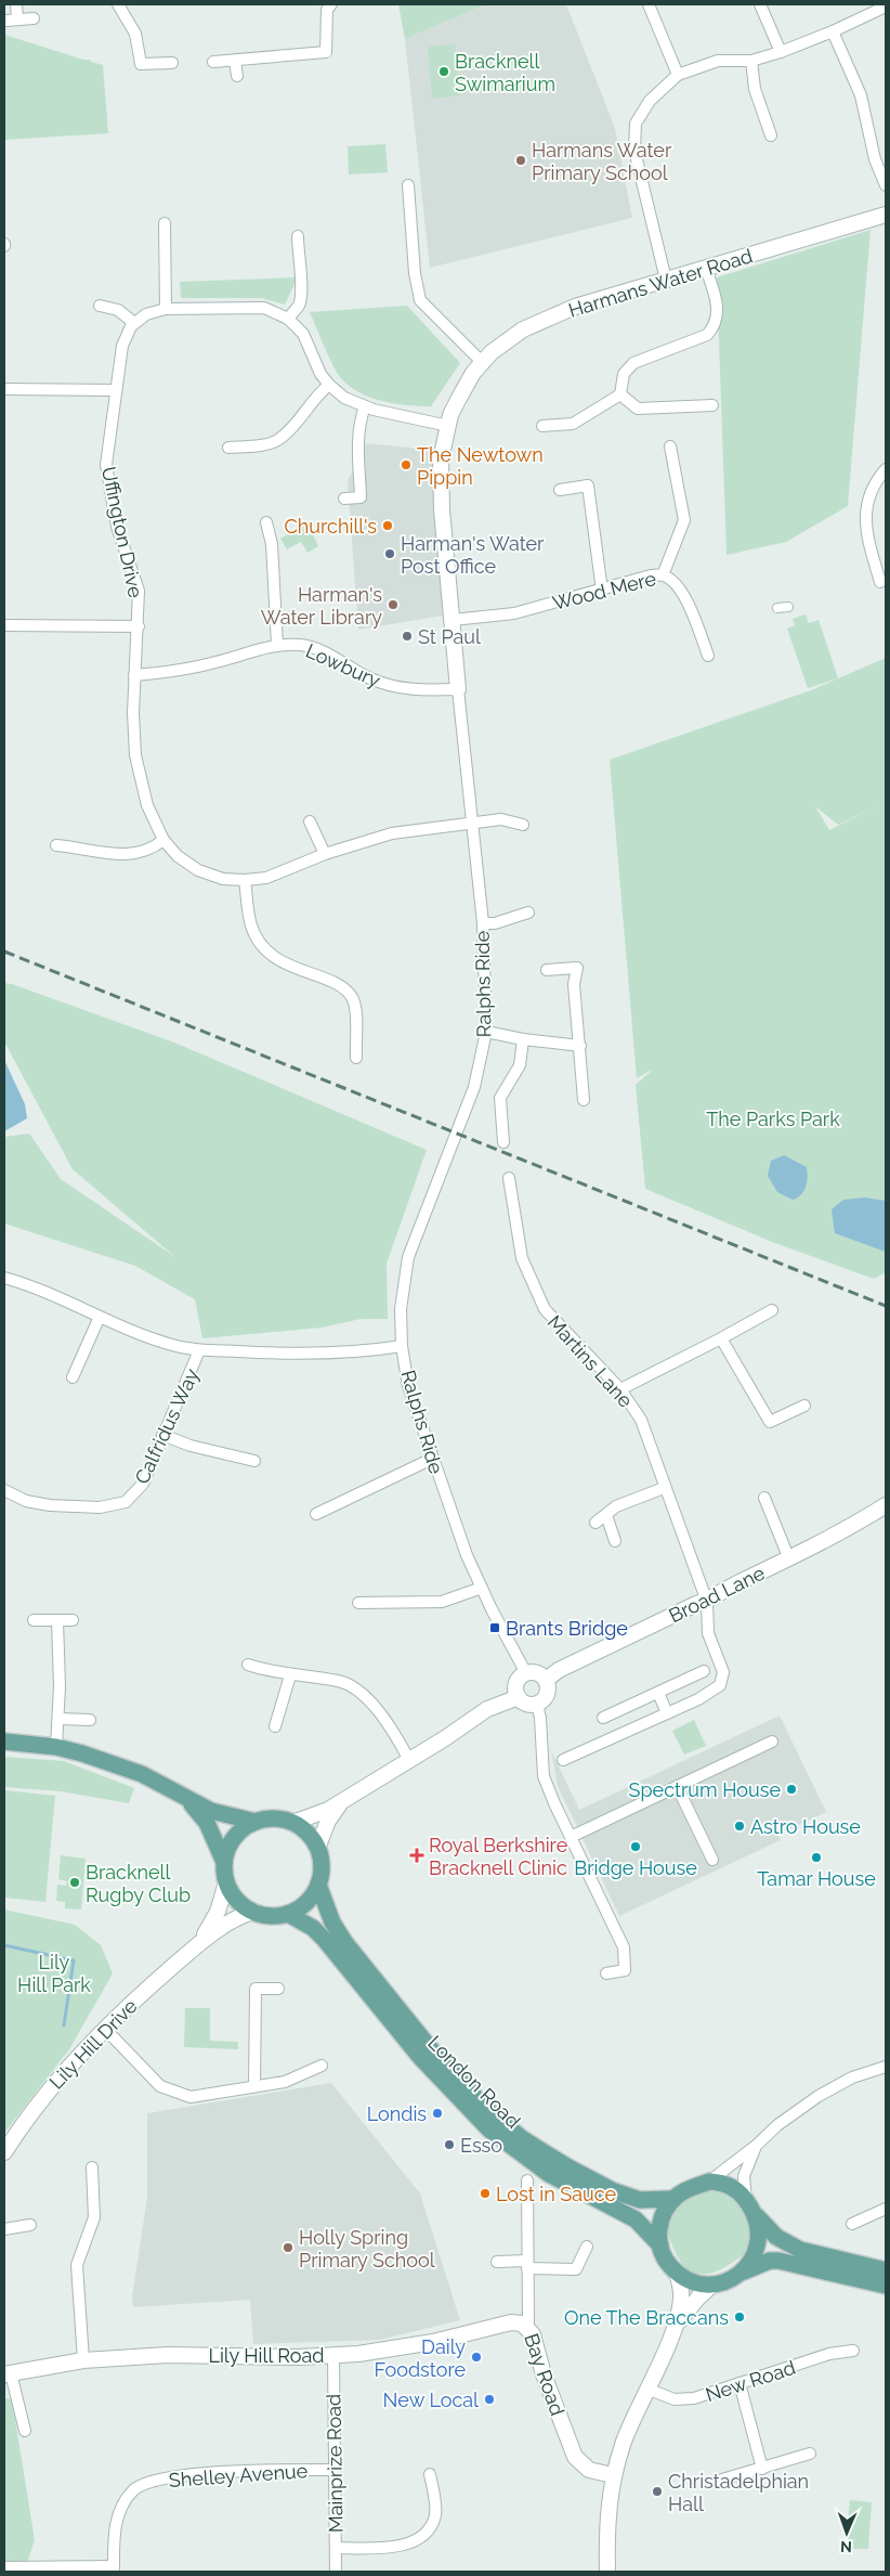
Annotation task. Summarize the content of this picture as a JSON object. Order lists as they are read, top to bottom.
{
  "streets": {
    "main road": ["London Road"],
    "street": [
      "Harmans Water Road",
      "Uffington Drive",
      "Wood Mere",
      "Lowbury",
      "Ralphs Ride",
      "Martins Lane",
      "Calfridus Way",
      "Broad Lane",
      "Lily Hill Drive",
      "Lily Hill Road",
      "Bay Road",
      "New Road",
      "Mainprize Road",
      "Shelley Avenue"
    ]
  },
  "crossings": [
    ["Harmans Water Road", "Ralphs Ride"],
    ["Uffington Drive", "Lowbury"],
    ["Uffington Drive", "Ralphs Ride"],
    ["Wood Mere", "Ralphs Ride"],
    ["Lowbury", "Ralphs Ride"],
    ["Ralphs Ride", "Calfridus Way"],
    ["Ralphs Ride", "Broad Lane"],
    ["Martins Lane", "Broad Lane"],
    ["Lily Hill Drive", "London Road"],
    ["Lily Hill Road", "Bay Road"],
    ["Lily Hill Road", "Mainprize Road"],
    ["Mainprize Road", "Shelley Avenue"]
  ],
  "parks": ["The Parks Park", "Lily Hill Park"],
  "places": {
    "other": [
      "Bracknell Swimarium",
      "Harmans Water Primary School",
      "The Newtown Pippin",
      "Churchill's",
      "Harman's Water Post Office",
      "Harman's Water Library",
      "St Paul",
      "Spectrum House",
      "Astro House",
      "Bridge House",
      "Tamar House",
      "Bracknell Rugby Club",
      "Londis",
      "Esso",
      "Lost in Sauce",
      "Holly Spring Primary School",
      "One The Braccans",
      "Daily Foodstore",
      "New Local",
      "Christadelphian Hall"
    ],
    "transit": ["Brants Bridge"],
    "health": ["Royal Berkshire Bracknell Clinic"]
  },
  "north": "bottom"
}
